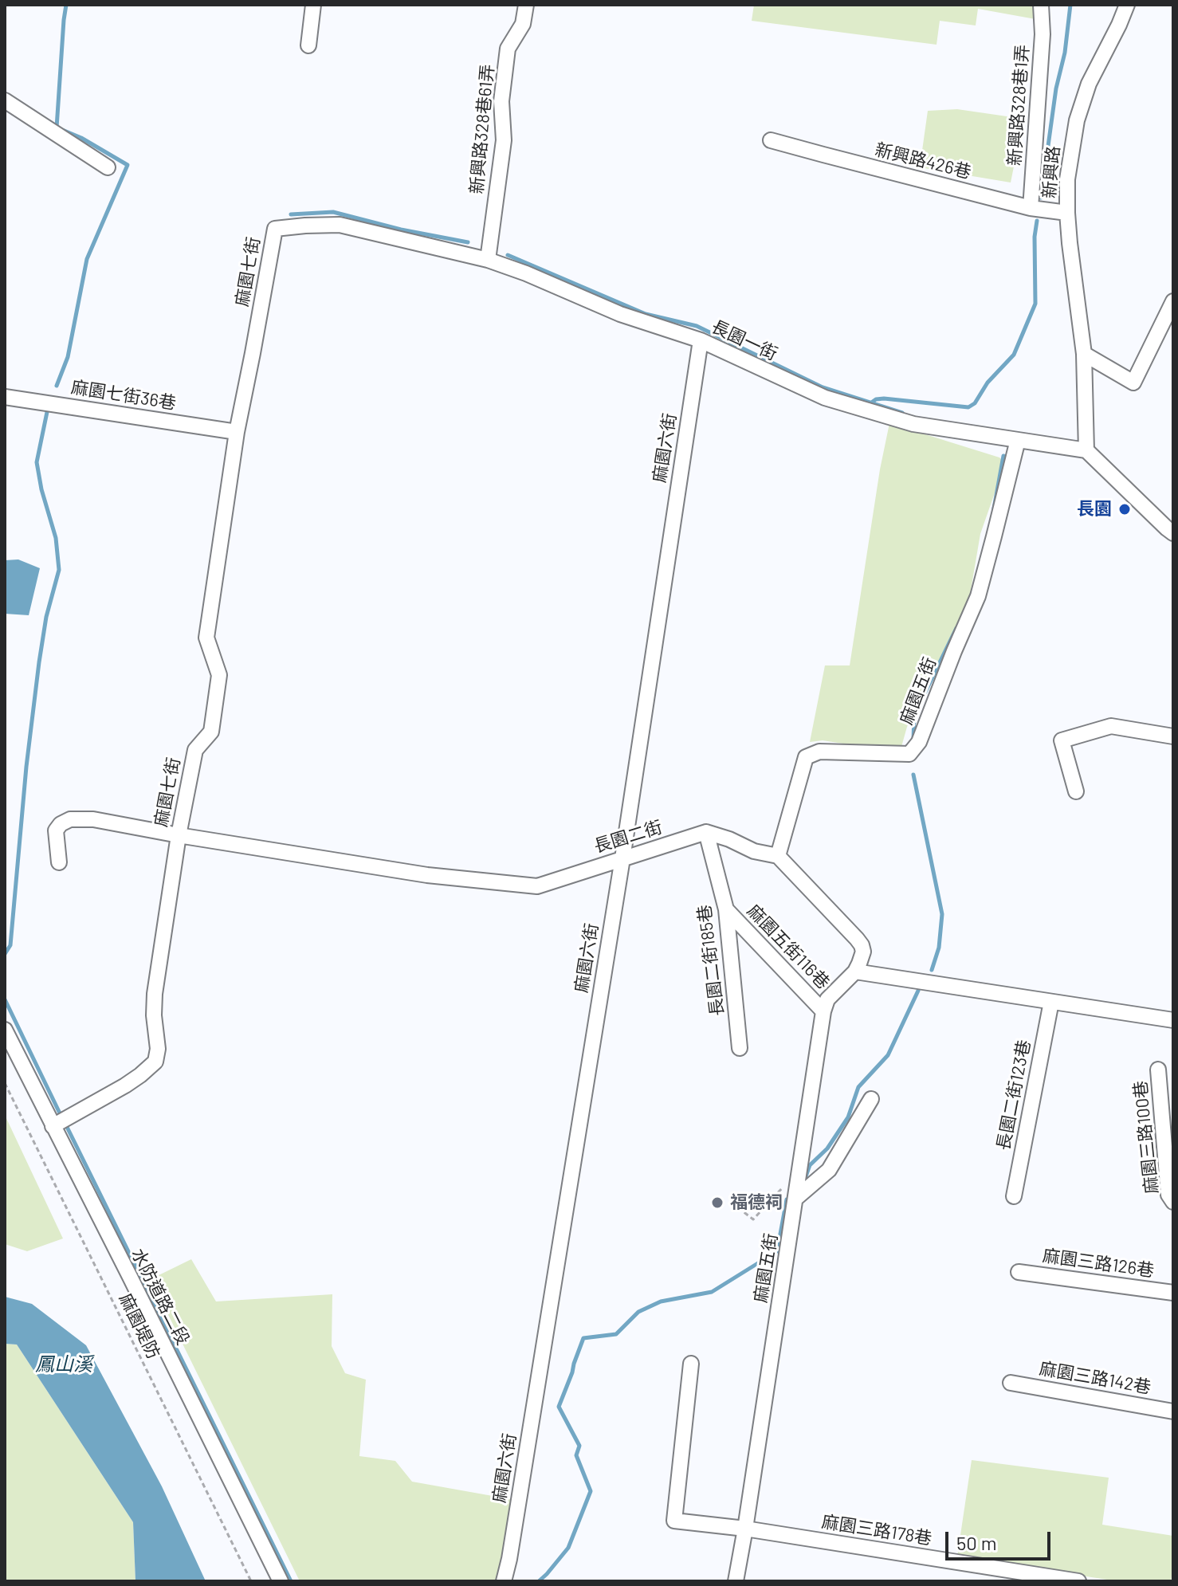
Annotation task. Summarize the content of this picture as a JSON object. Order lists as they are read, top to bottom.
{
  "streets": {
    "street": [
      "新興路328巷1弄",
      "新興路328巷61弄",
      "新興路426巷",
      "新興路",
      "麻園七街",
      "長園一街",
      "麻園七街36巷",
      "麻園六街",
      "麻園五街",
      "長園二街",
      "麻園五街116巷",
      "長園二街185巷",
      "長園二街123巷",
      "麻園三路100巷",
      "麻園三路126巷",
      "水防道路二段",
      "麻園三路142巷",
      "麻園三路178巷"
    ],
    "path": ["麻園堤防"]
  },
  "crossings": [
    ["新興路328巷1弄", "新興路426巷"],
    ["新興路328巷61弄", "長園一街"],
    ["新興路426巷", "新興路"],
    ["新興路", "長園一街"],
    ["麻園七街", "長園一街"],
    ["麻園七街", "麻園七街36巷"],
    ["麻園七街", "長園二街"],
    ["麻園七街", "水防道路二段"],
    ["長園一街", "麻園六街"],
    ["長園一街", "麻園五街"],
    ["麻園六街", "長園二街"],
    ["麻園五街", "麻園五街116巷"],
    ["麻園五街", "麻園三路178巷"],
    ["長園二街", "長園二街185巷"],
    ["麻園五街116巷", "長園二街185巷"]
  ],
  "water": ["鳳山溪"],
  "places": ["長園", "福德祠"],
  "scale_bar": "50 m"
}
